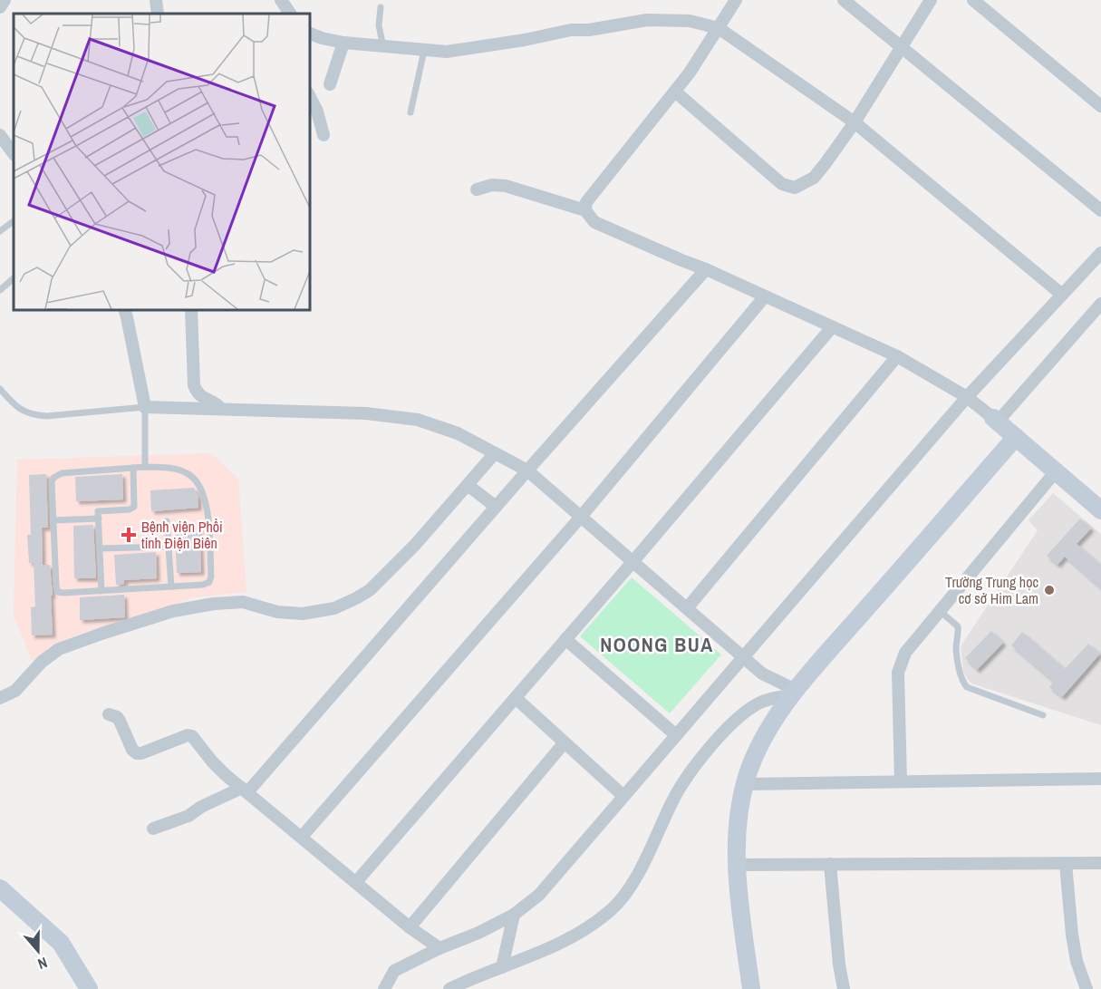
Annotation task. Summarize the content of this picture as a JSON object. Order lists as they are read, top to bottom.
{
  "districts": ["NOONG BUA"],
  "places": {
    "health": ["Bệnh viện Phổi tỉnh Điện Biên"],
    "other": ["Trường Trung học cơ sở Him Lam"]
  },
  "north": "bottom"
}
